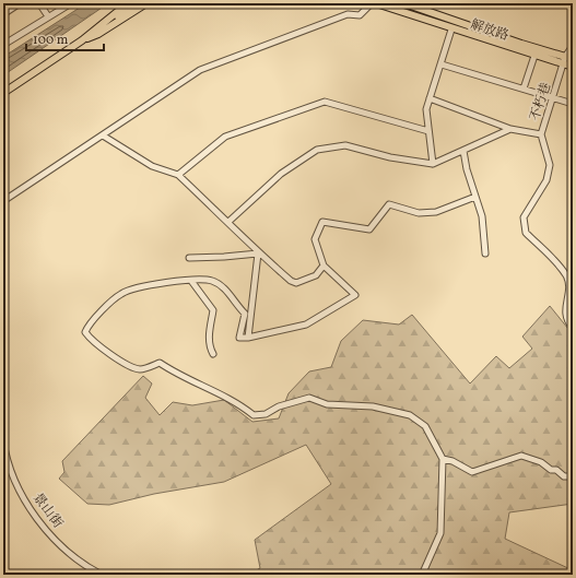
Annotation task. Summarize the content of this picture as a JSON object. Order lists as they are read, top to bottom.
{
  "streets": {
    "main road": ["解放路"],
    "street": ["不朽巷", "景山街"]
  },
  "crossings": [
    ["解放路", "不朽巷"]
  ],
  "scale_bar": "100 m"
}
